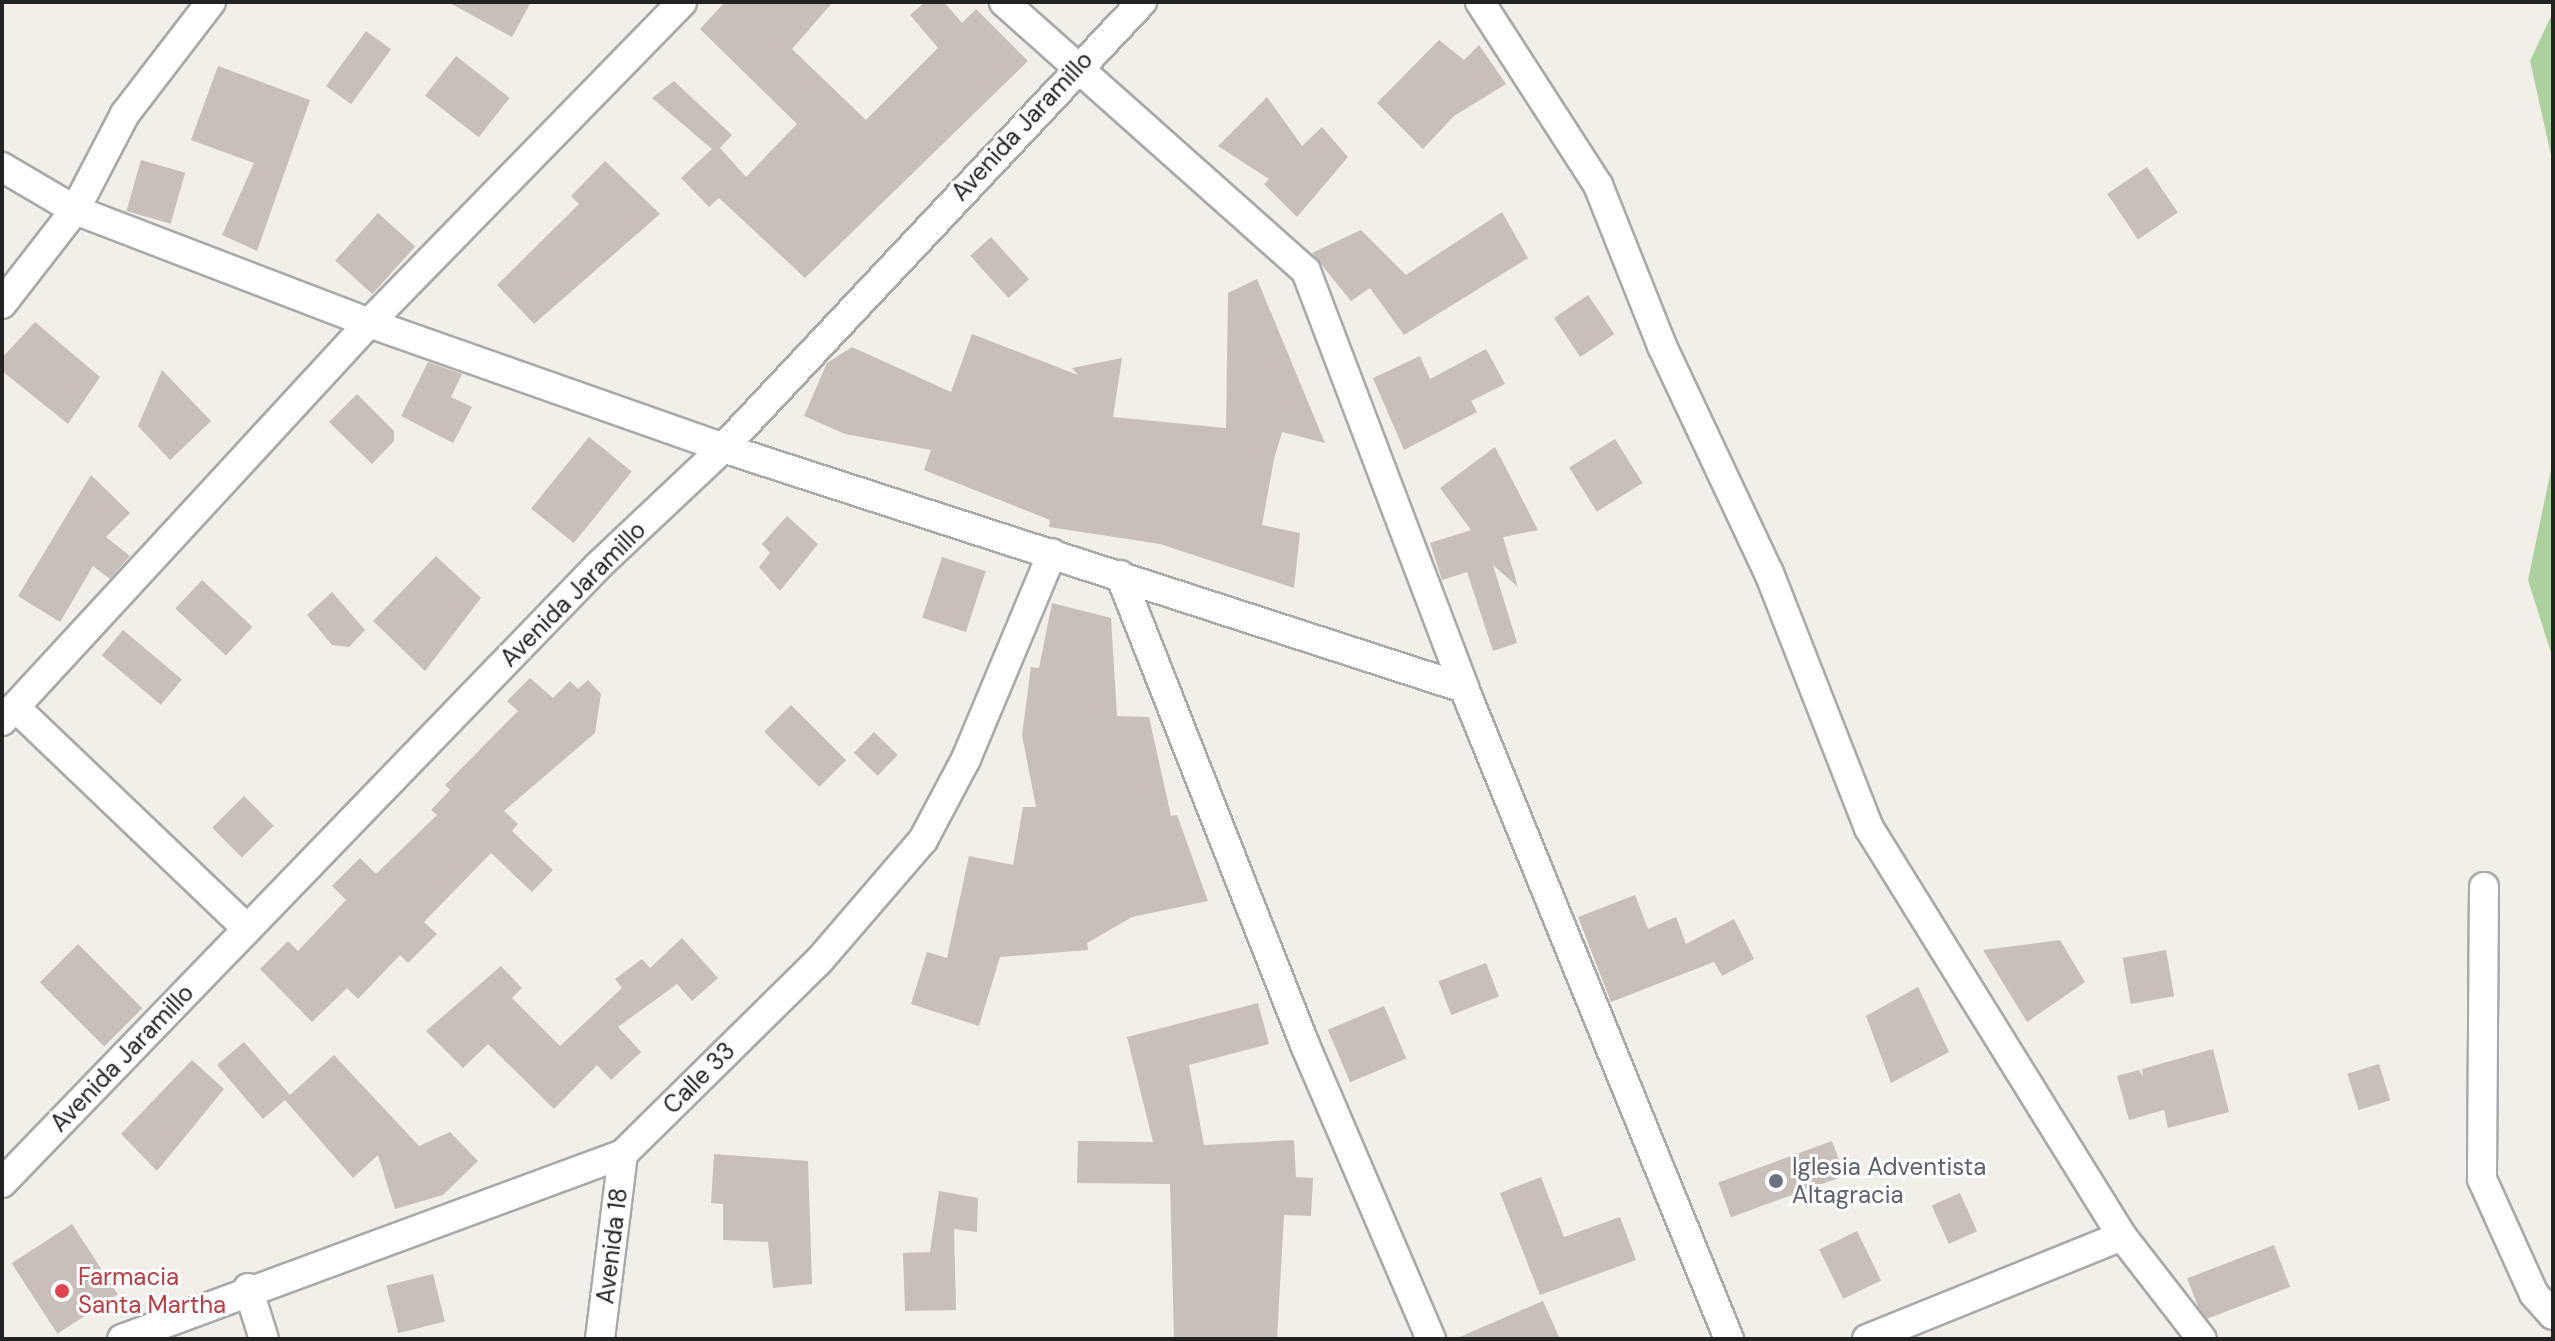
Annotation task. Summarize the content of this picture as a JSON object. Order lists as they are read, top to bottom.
{
  "streets": {
    "street": ["Avenida Jaramillo", "Calle 33", "Avenida 18"]
  },
  "crossings": [
    ["Calle 33", "Avenida 18"]
  ],
  "places": ["Iglesia Adventista Altagracia", "Farmacia Santa Martha"]
}
